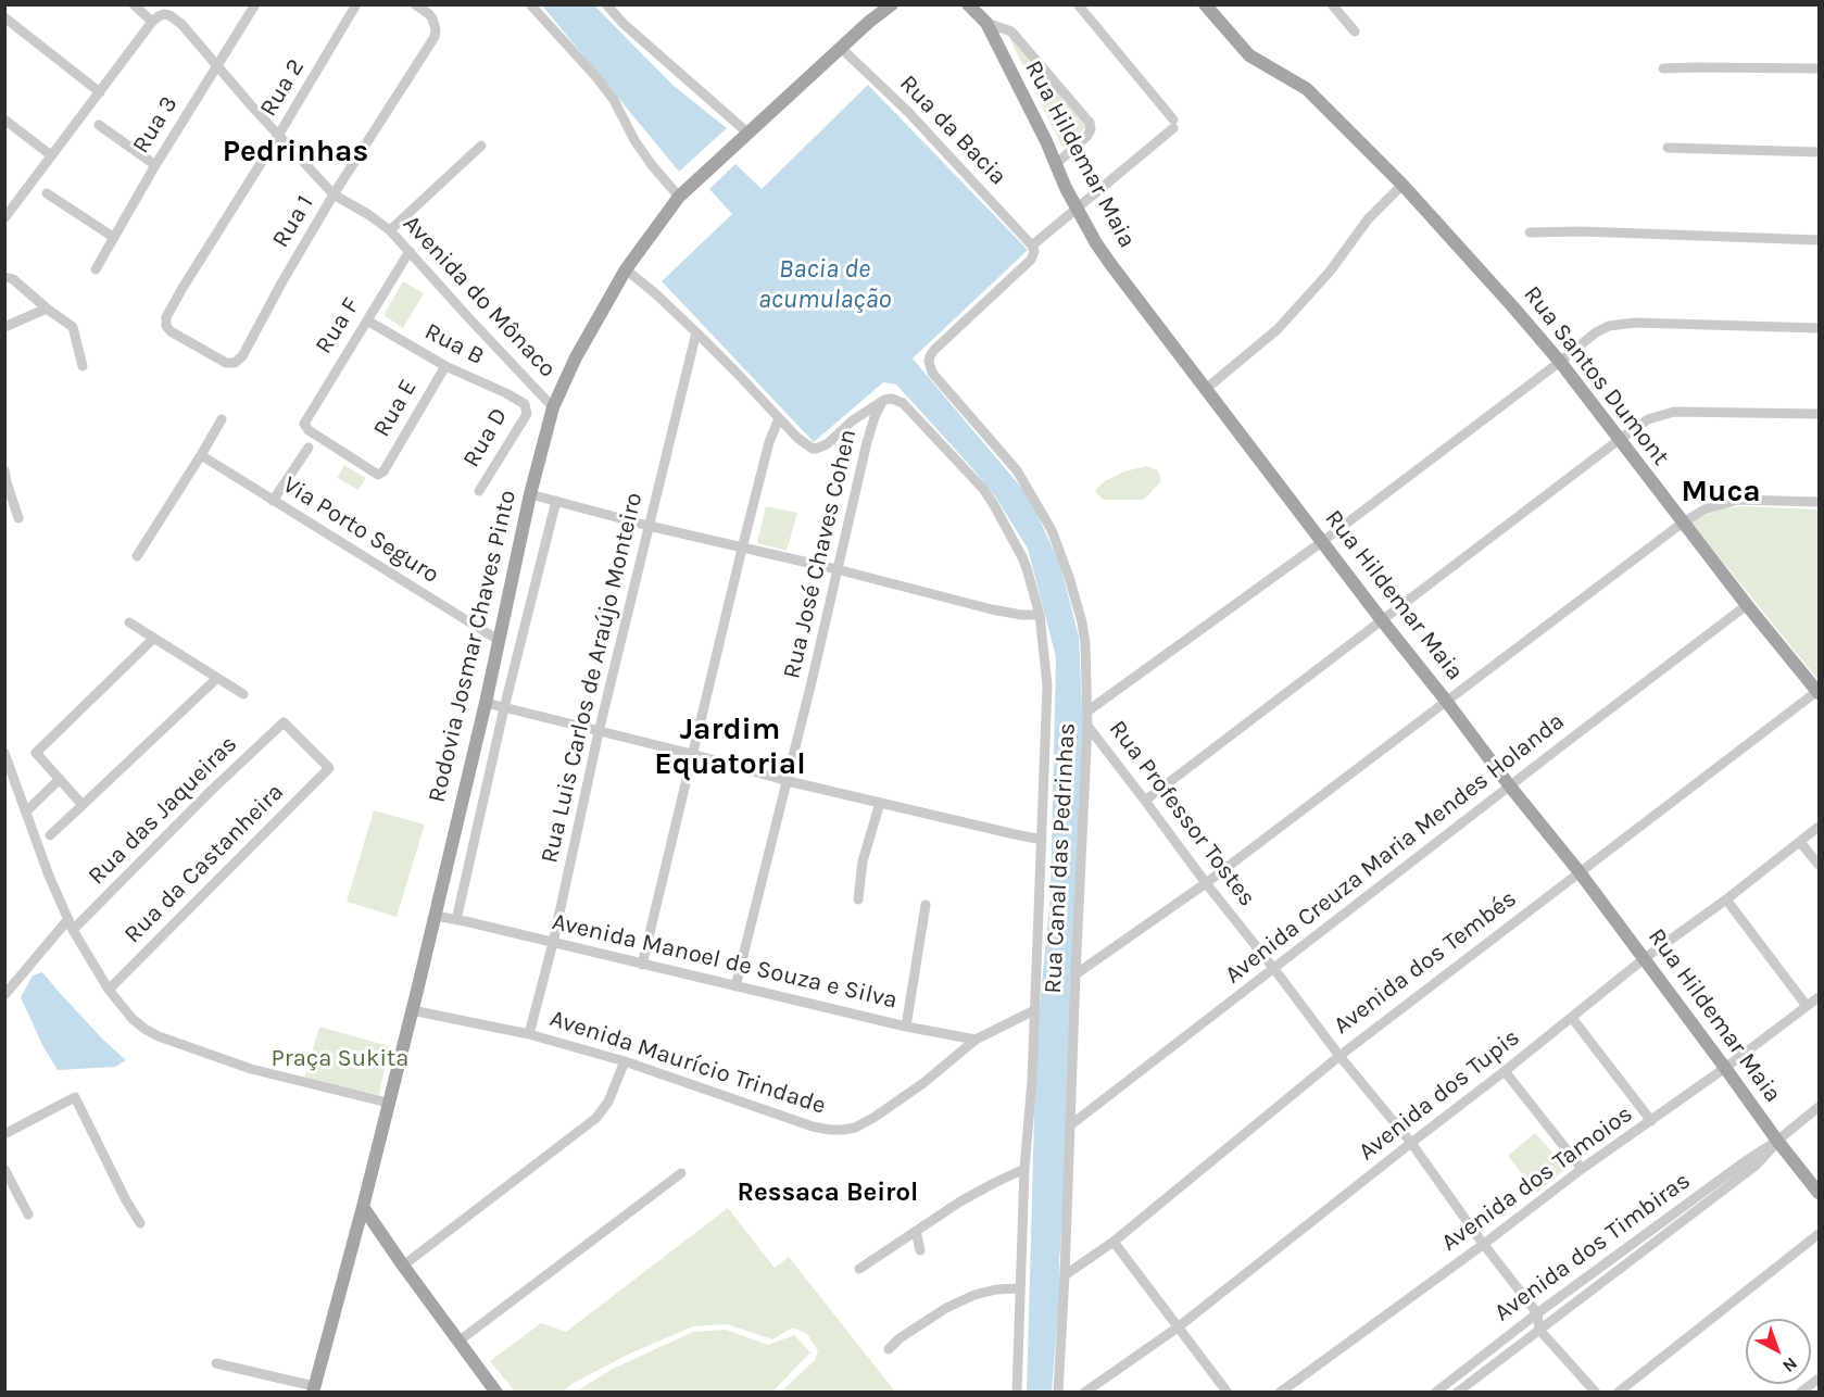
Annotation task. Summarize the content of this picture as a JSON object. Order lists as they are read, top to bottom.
{
  "streets": {
    "main road": ["Rua Hildemar Maia", "Rua Santos Dumont", "Rodovia Josmar Chaves Pinto"],
    "street": [
      "Rua 2",
      "Rua 3",
      "Rua da Bacia",
      "Rua 1",
      "Avenida do Mônaco",
      "Rua F",
      "Rua B",
      "Rua E",
      "Rua D",
      "Via Porto Seguro",
      "Rua José Chaves Cohen",
      "Rua Luis Carlos de Araújo Monteiro",
      "Rua das Jaqueiras",
      "Rua Professor Tostes",
      "Avenida Creuza Maria Mendes Holanda",
      "Rua Canal das Pedrinhas",
      "Rua da Castanheira",
      "Avenida Manoel de Souza e Silva",
      "Avenida dos Tembés",
      "Avenida Maurício Trindade",
      "Avenida dos Tupis",
      "Avenida dos Tamoios",
      "Avenida dos Timbiras"
    ]
  },
  "crossings": [
    ["Rua 2", "Rua 1"],
    ["Rua 2", "Avenida do Mônaco"],
    ["Rua 3", "Avenida do Mônaco"],
    ["Rua da Bacia", "Rodovia Josmar Chaves Pinto"],
    ["Rua da Bacia", "Rua Canal das Pedrinhas"],
    ["Rua Hildemar Maia", "Avenida Creuza Maria Mendes Holanda"],
    ["Rua Hildemar Maia", "Avenida dos Tembés"],
    ["Rua Hildemar Maia", "Avenida dos Tupis"],
    ["Rua Hildemar Maia", "Avenida dos Tamoios"],
    ["Rua Hildemar Maia", "Avenida dos Timbiras"],
    ["Rua 1", "Avenida do Mônaco"],
    ["Avenida do Mônaco", "Rua F"],
    ["Avenida do Mônaco", "Rodovia Josmar Chaves Pinto"],
    ["Rua F", "Rua B"],
    ["Rua F", "Rua E"],
    ["Rua B", "Rua E"],
    ["Rua B", "Rua D"],
    ["Rua Santos Dumont", "Avenida Creuza Maria Mendes Holanda"],
    ["Rua Santos Dumont", "Avenida dos Tembés"],
    ["Via Porto Seguro", "Rodovia Josmar Chaves Pinto"],
    ["Rua José Chaves Cohen", "Rua Canal das Pedrinhas"],
    ["Rua José Chaves Cohen", "Avenida Manoel de Souza e Silva"],
    ["Rodovia Josmar Chaves Pinto", "Avenida Manoel de Souza e Silva"],
    ["Rodovia Josmar Chaves Pinto", "Avenida Maurício Trindade"],
    ["Rua Luis Carlos de Araújo Monteiro", "Avenida Manoel de Souza e Silva"],
    ["Rua Luis Carlos de Araújo Monteiro", "Avenida Maurício Trindade"],
    ["Rua das Jaqueiras", "Rua da Castanheira"],
    ["Rua Professor Tostes", "Avenida Creuza Maria Mendes Holanda"],
    ["Rua Professor Tostes", "Rua Canal das Pedrinhas"],
    ["Rua Professor Tostes", "Avenida dos Tembés"],
    ["Rua Professor Tostes", "Avenida dos Tupis"],
    ["Rua Professor Tostes", "Avenida dos Tamoios"],
    ["Rua Professor Tostes", "Avenida dos Timbiras"],
    ["Avenida Creuza Maria Mendes Holanda", "Rua Canal das Pedrinhas"],
    ["Rua Canal das Pedrinhas", "Avenida dos Tembés"],
    ["Rua Canal das Pedrinhas", "Avenida Maurício Trindade"],
    ["Avenida Manoel de Souza e Silva", "Avenida Maurício Trindade"]
  ],
  "districts": [
    "Pedrinhas",
    "Muca",
    "Jardim Equatorial",
    "Ressaca Beirol"
  ],
  "water": ["Bacia de acumulação"],
  "parks": ["Praça Sukita"],
  "north": "bottom right"
}
